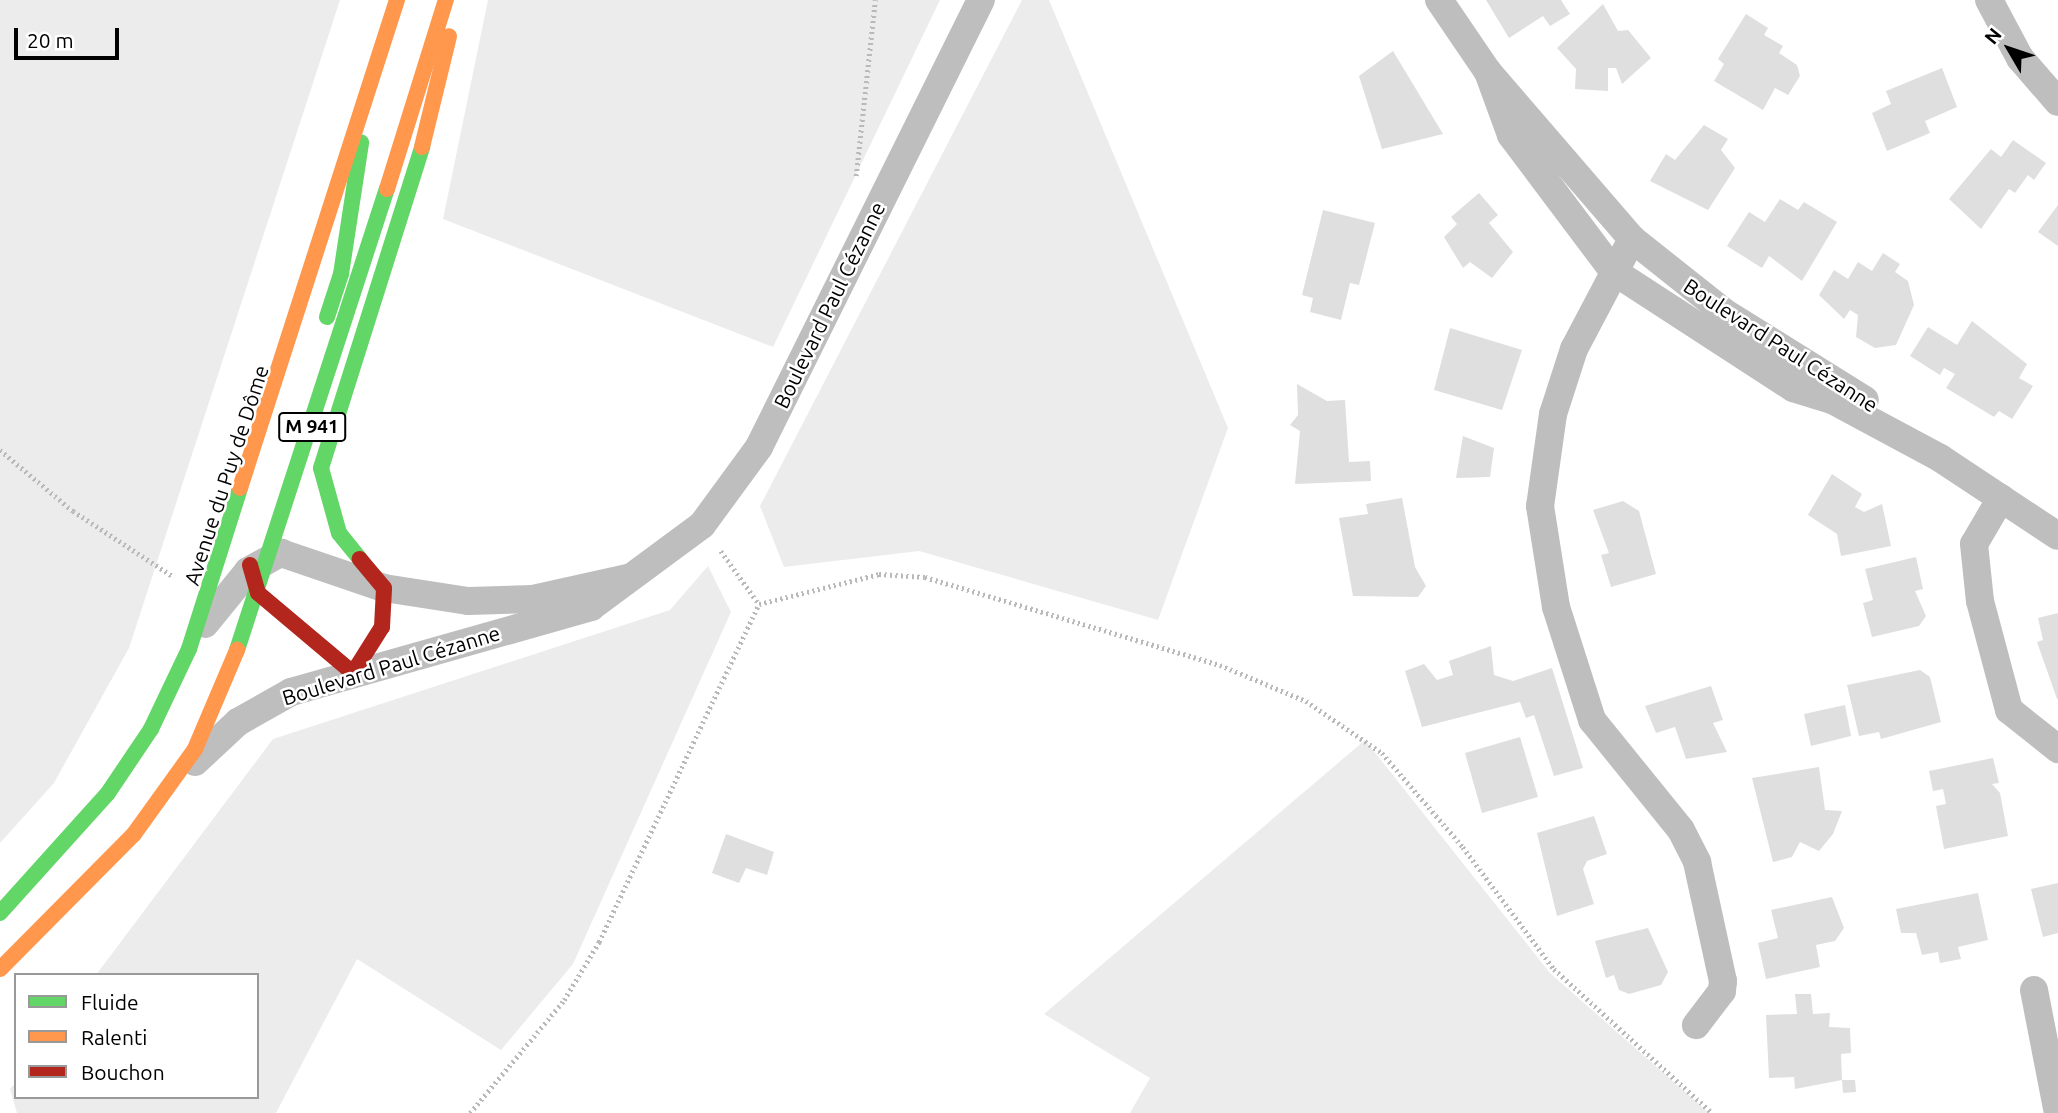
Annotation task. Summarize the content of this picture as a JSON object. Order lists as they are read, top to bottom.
{
  "streets": {
    "main road": ["M 941", "Avenue du Puy de Dôme"],
    "street": ["Boulevard Paul Cézanne"]
  },
  "crossings": [
    ["Boulevard Paul Cézanne", "M 941"]
  ],
  "legend": ["Fluide", "Ralenti", "Bouchon"],
  "scale_bar": "20 m",
  "north": "top left"
}
